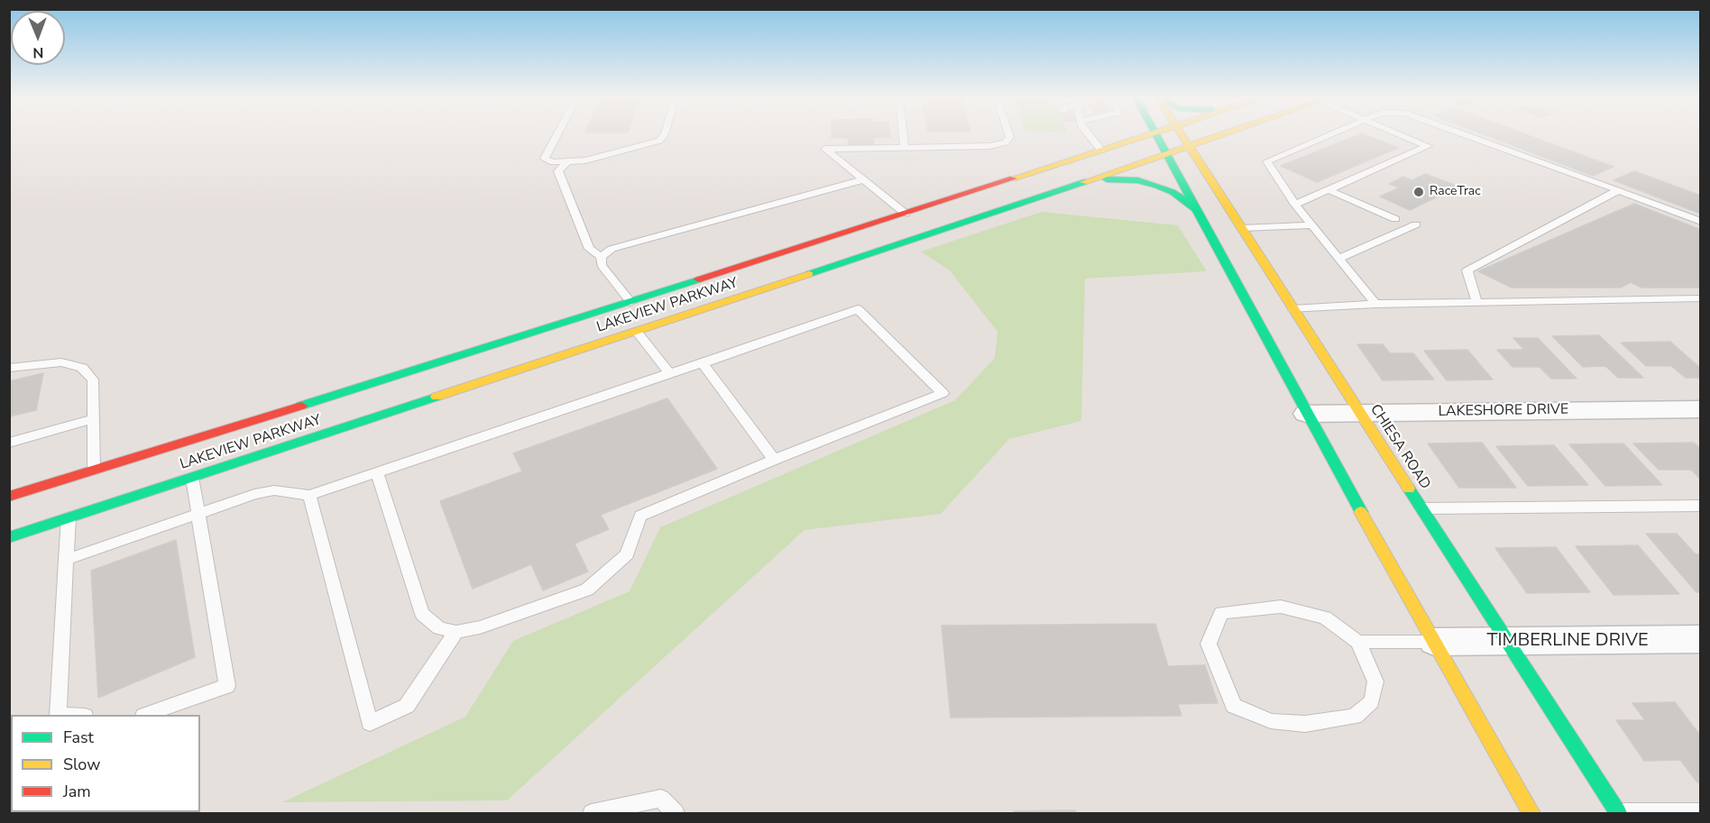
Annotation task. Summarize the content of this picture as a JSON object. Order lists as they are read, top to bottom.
{
  "streets": {
    "main road": ["LAKEVIEW PARKWAY", "CHIESA ROAD"],
    "street": ["LAKESHORE DRIVE", "TIMBERLINE DRIVE"]
  },
  "crossings": [
    ["LAKEVIEW PARKWAY", "CHIESA ROAD"],
    ["LAKESHORE DRIVE", "CHIESA ROAD"],
    ["CHIESA ROAD", "TIMBERLINE DRIVE"]
  ],
  "places": ["RaceTrac"],
  "legend": ["Fast", "Slow", "Jam"],
  "north": "bottom"
}
